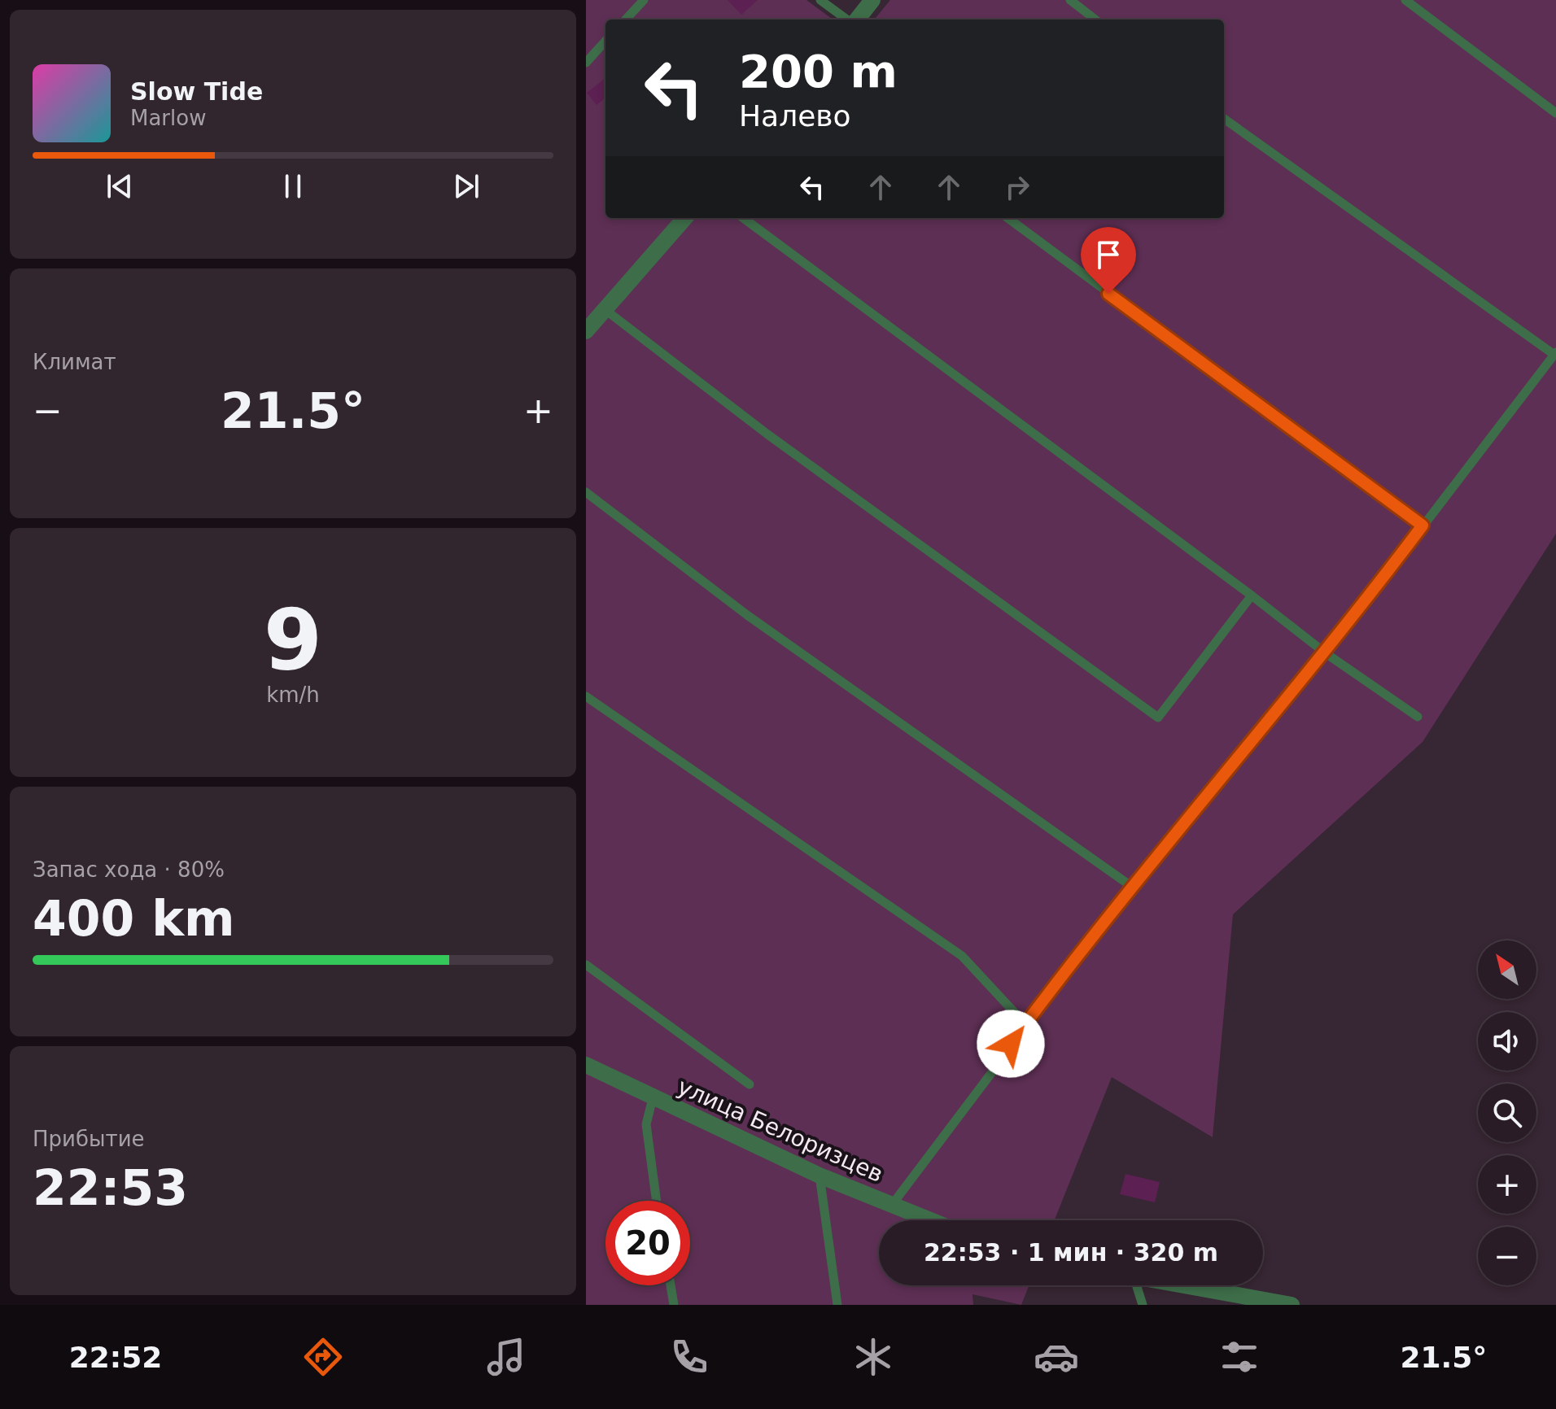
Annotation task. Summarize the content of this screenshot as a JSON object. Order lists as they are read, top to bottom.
{
  "streets": {
    "street": ["улица Белоризцев"]
  },
  "north": "top left",
  "page": {
    "turn": ["200 m", "Налево"],
    "song": ["Slow Tide", "Marlow"],
    "tile": [
      "Климат",
      ["9", "km/h"],
      ["Запас хода · 80%", "400 km"],
      ["Прибытие", "22:53"]
    ],
    "heat": ["−", "21.5°", "+"],
    "map_buttons": ["+", "−"],
    "limit": "20",
    "trip": "22:53 · 1 мин · 320 m",
    "tabs": ["22:52", "21.5°"]
  }
}
